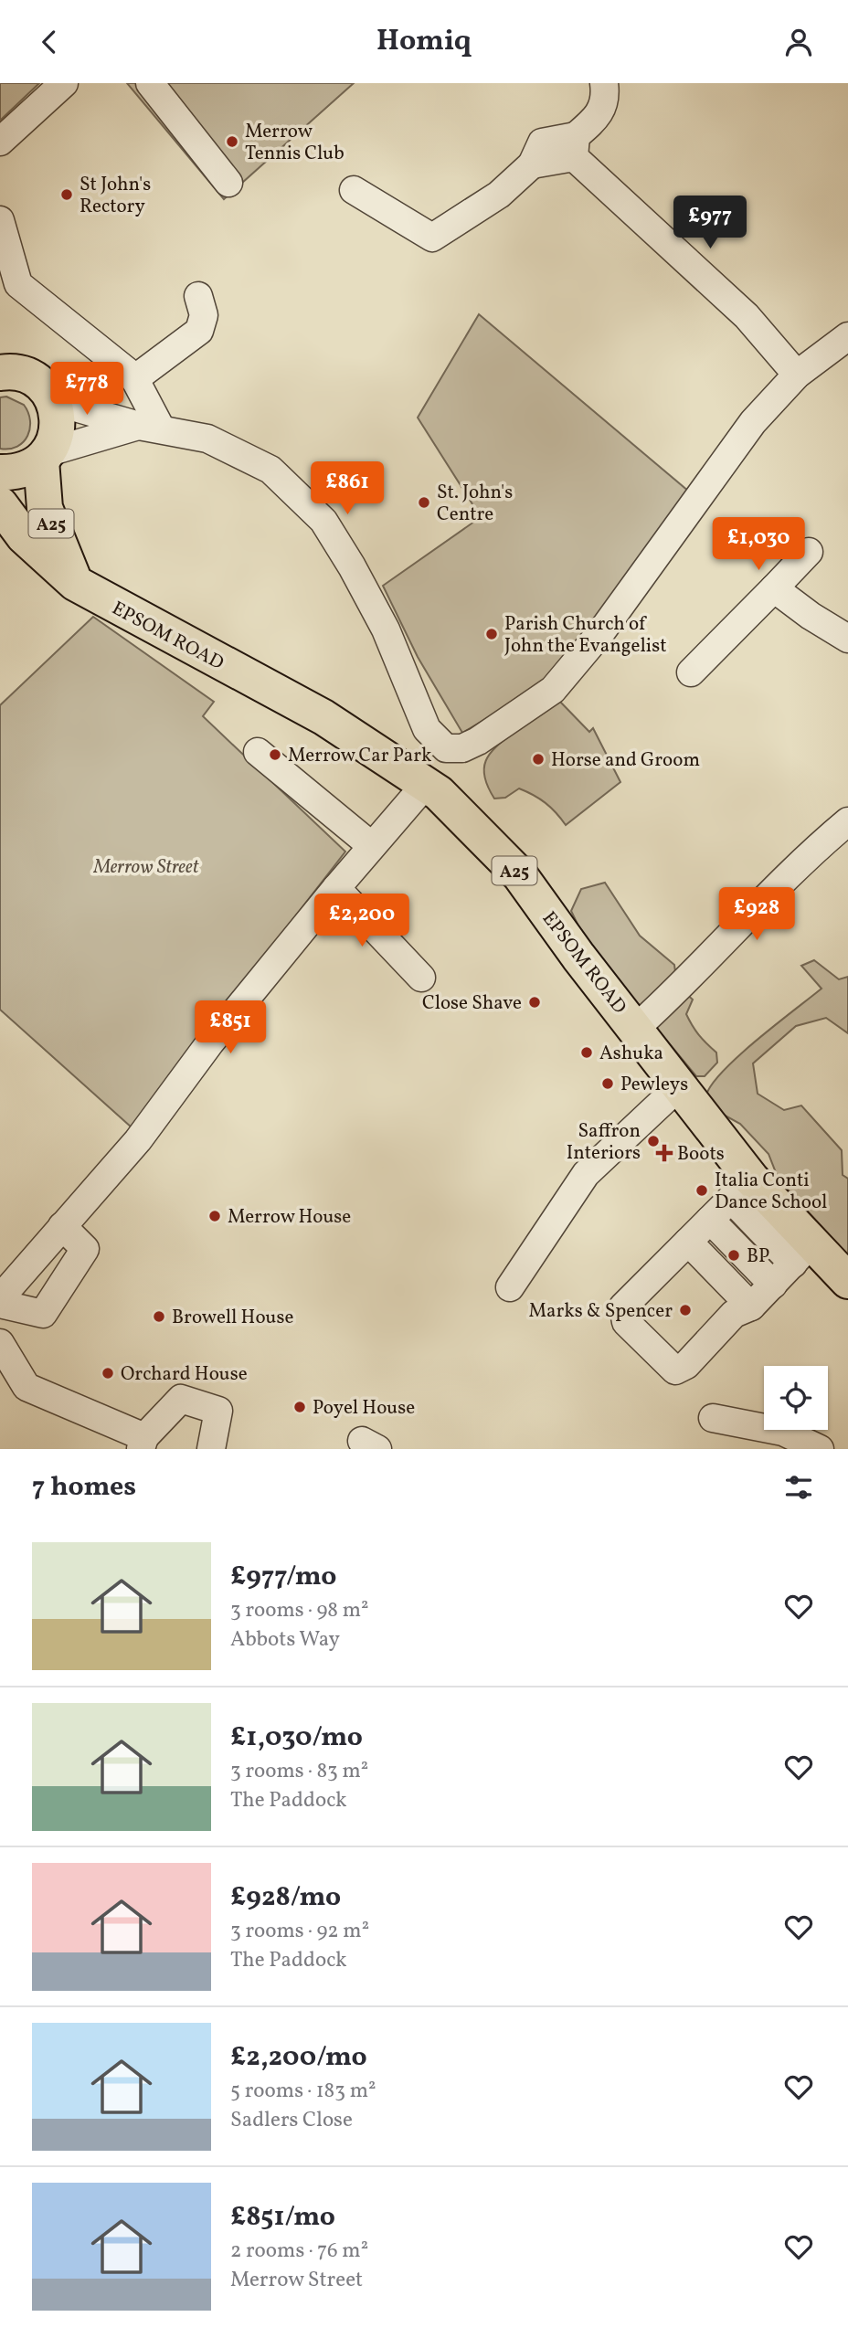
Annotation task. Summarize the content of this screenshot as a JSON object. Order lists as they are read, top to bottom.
{
  "streets": {
    "main road": ["A25", "EPSOM ROAD"]
  },
  "crossings": [
    ["A25", "EPSOM ROAD"]
  ],
  "parks": ["Merrow Street"],
  "places": {
    "other": [
      "Merrow Tennis Club",
      "St John's Rectory",
      "St. John's Centre",
      "Parish Church of John the Evangelist",
      "Merrow Car Park",
      "Horse and Groom",
      "Close Shave",
      "Ashuka",
      "Pewleys",
      "Saffron Interiors",
      "Italia Conti Dance School",
      "Merrow House",
      "BP",
      "Marks & Spencer",
      "Browell House",
      "Orchard House",
      "Poyel House"
    ],
    "health": ["Boots"]
  },
  "page": {
    "header": "Homiq",
    "price": [
      "£977",
      "£778",
      "£861",
      "£1,030",
      "£928",
      "£2,200",
      "£851"
    ],
    "heading": "7 homes",
    "list": [
      {
        "name": "£977/mo",
        "note": "3 rooms · 98 m² · Abbots Way"
      },
      {
        "name": "£1,030/mo",
        "note": "3 rooms · 83 m² · The Paddock"
      },
      {
        "name": "£928/mo",
        "note": "3 rooms · 92 m² · The Paddock"
      },
      {
        "name": "£2,200/mo",
        "note": "5 rooms · 183 m² · Sadlers Close"
      },
      {
        "name": "£851/mo",
        "note": "2 rooms · 76 m² · Merrow Street"
      }
    ]
  }
}
